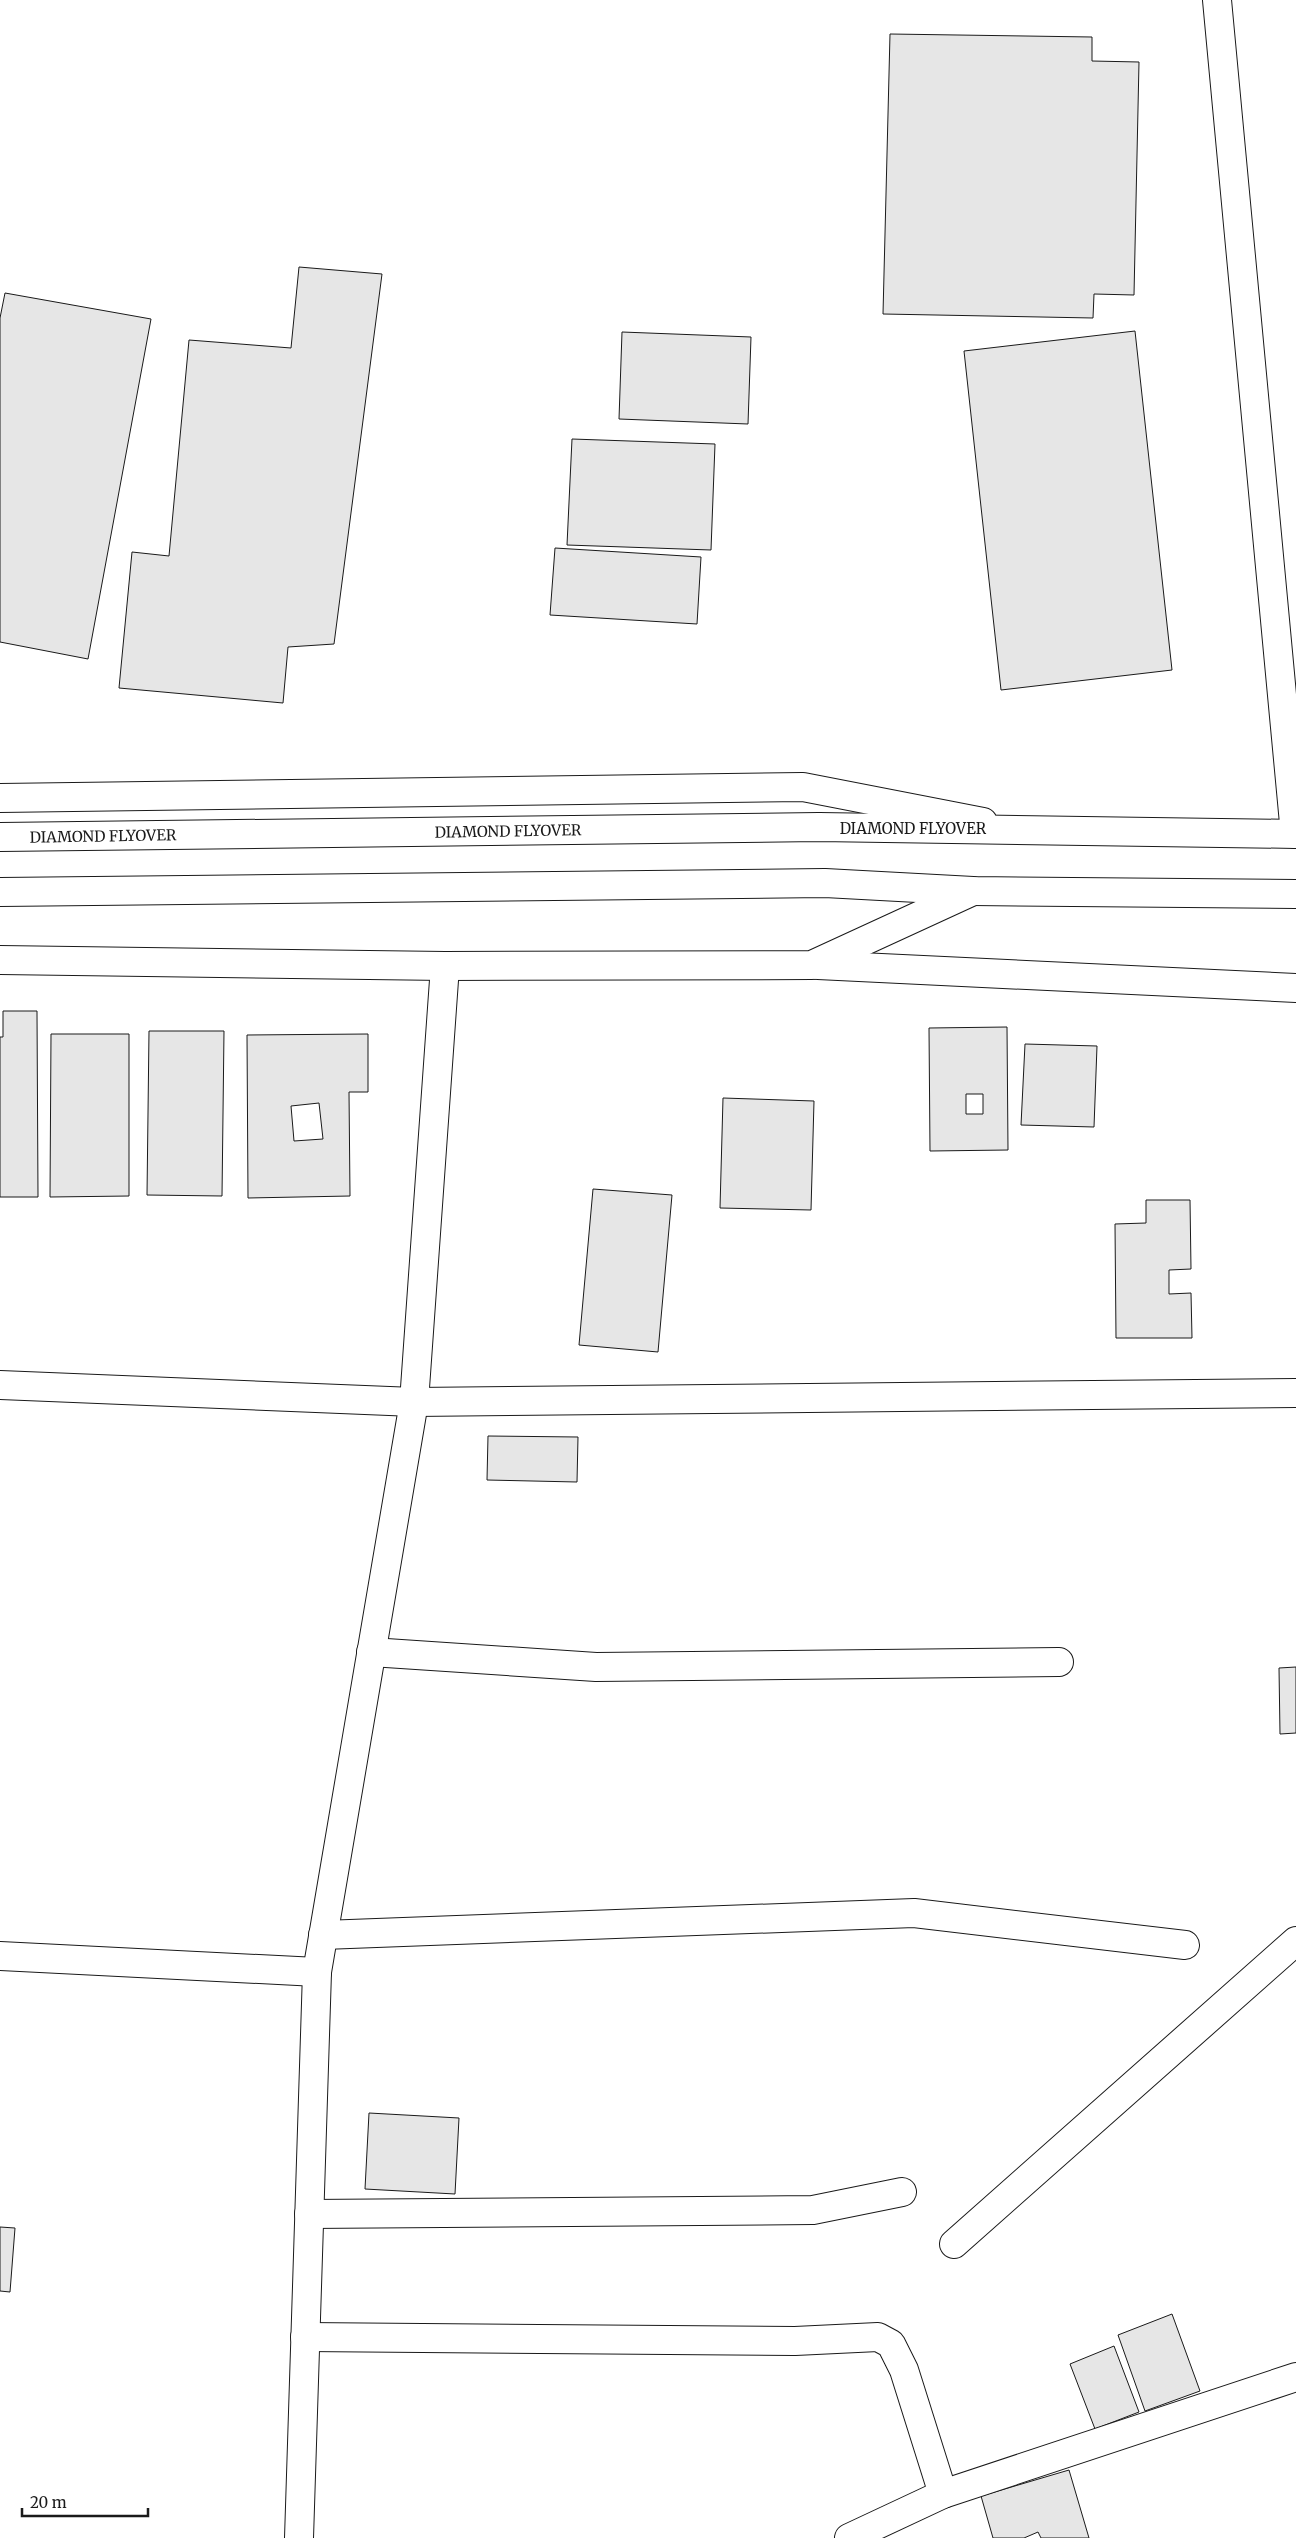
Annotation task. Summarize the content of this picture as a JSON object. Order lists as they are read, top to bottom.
{
  "streets": {
    "main road": ["DIAMOND FLYOVER"]
  },
  "scale_bar": "20 m"
}
